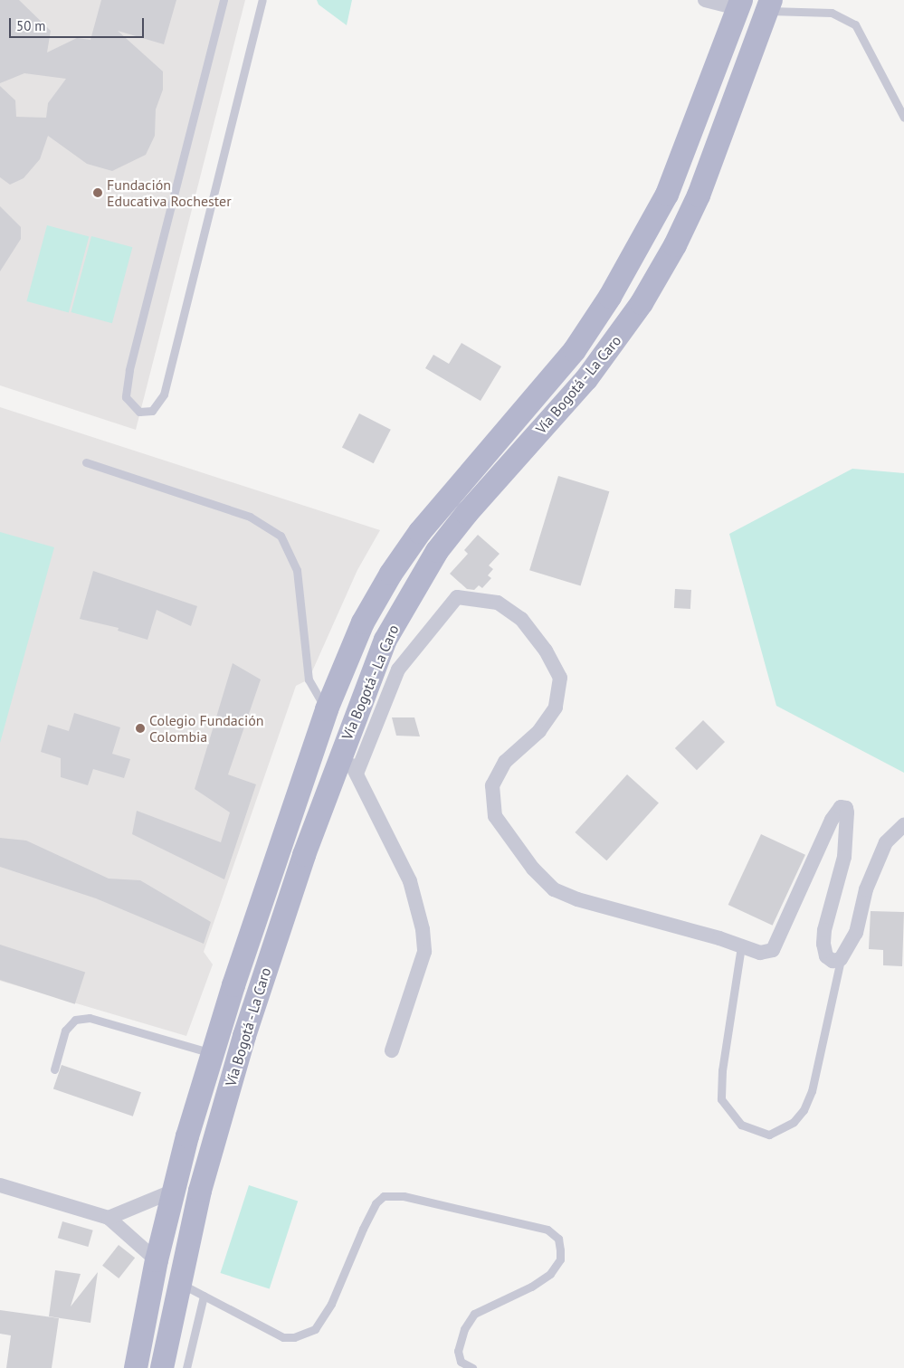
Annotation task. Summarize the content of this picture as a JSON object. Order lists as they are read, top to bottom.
{
  "streets": {
    "main road": ["Vía Bogotá - La Caro"]
  },
  "places": ["Fundación Educativa Rochester", "Colegio Fundación Colombia"],
  "scale_bar": "50 m"
}
